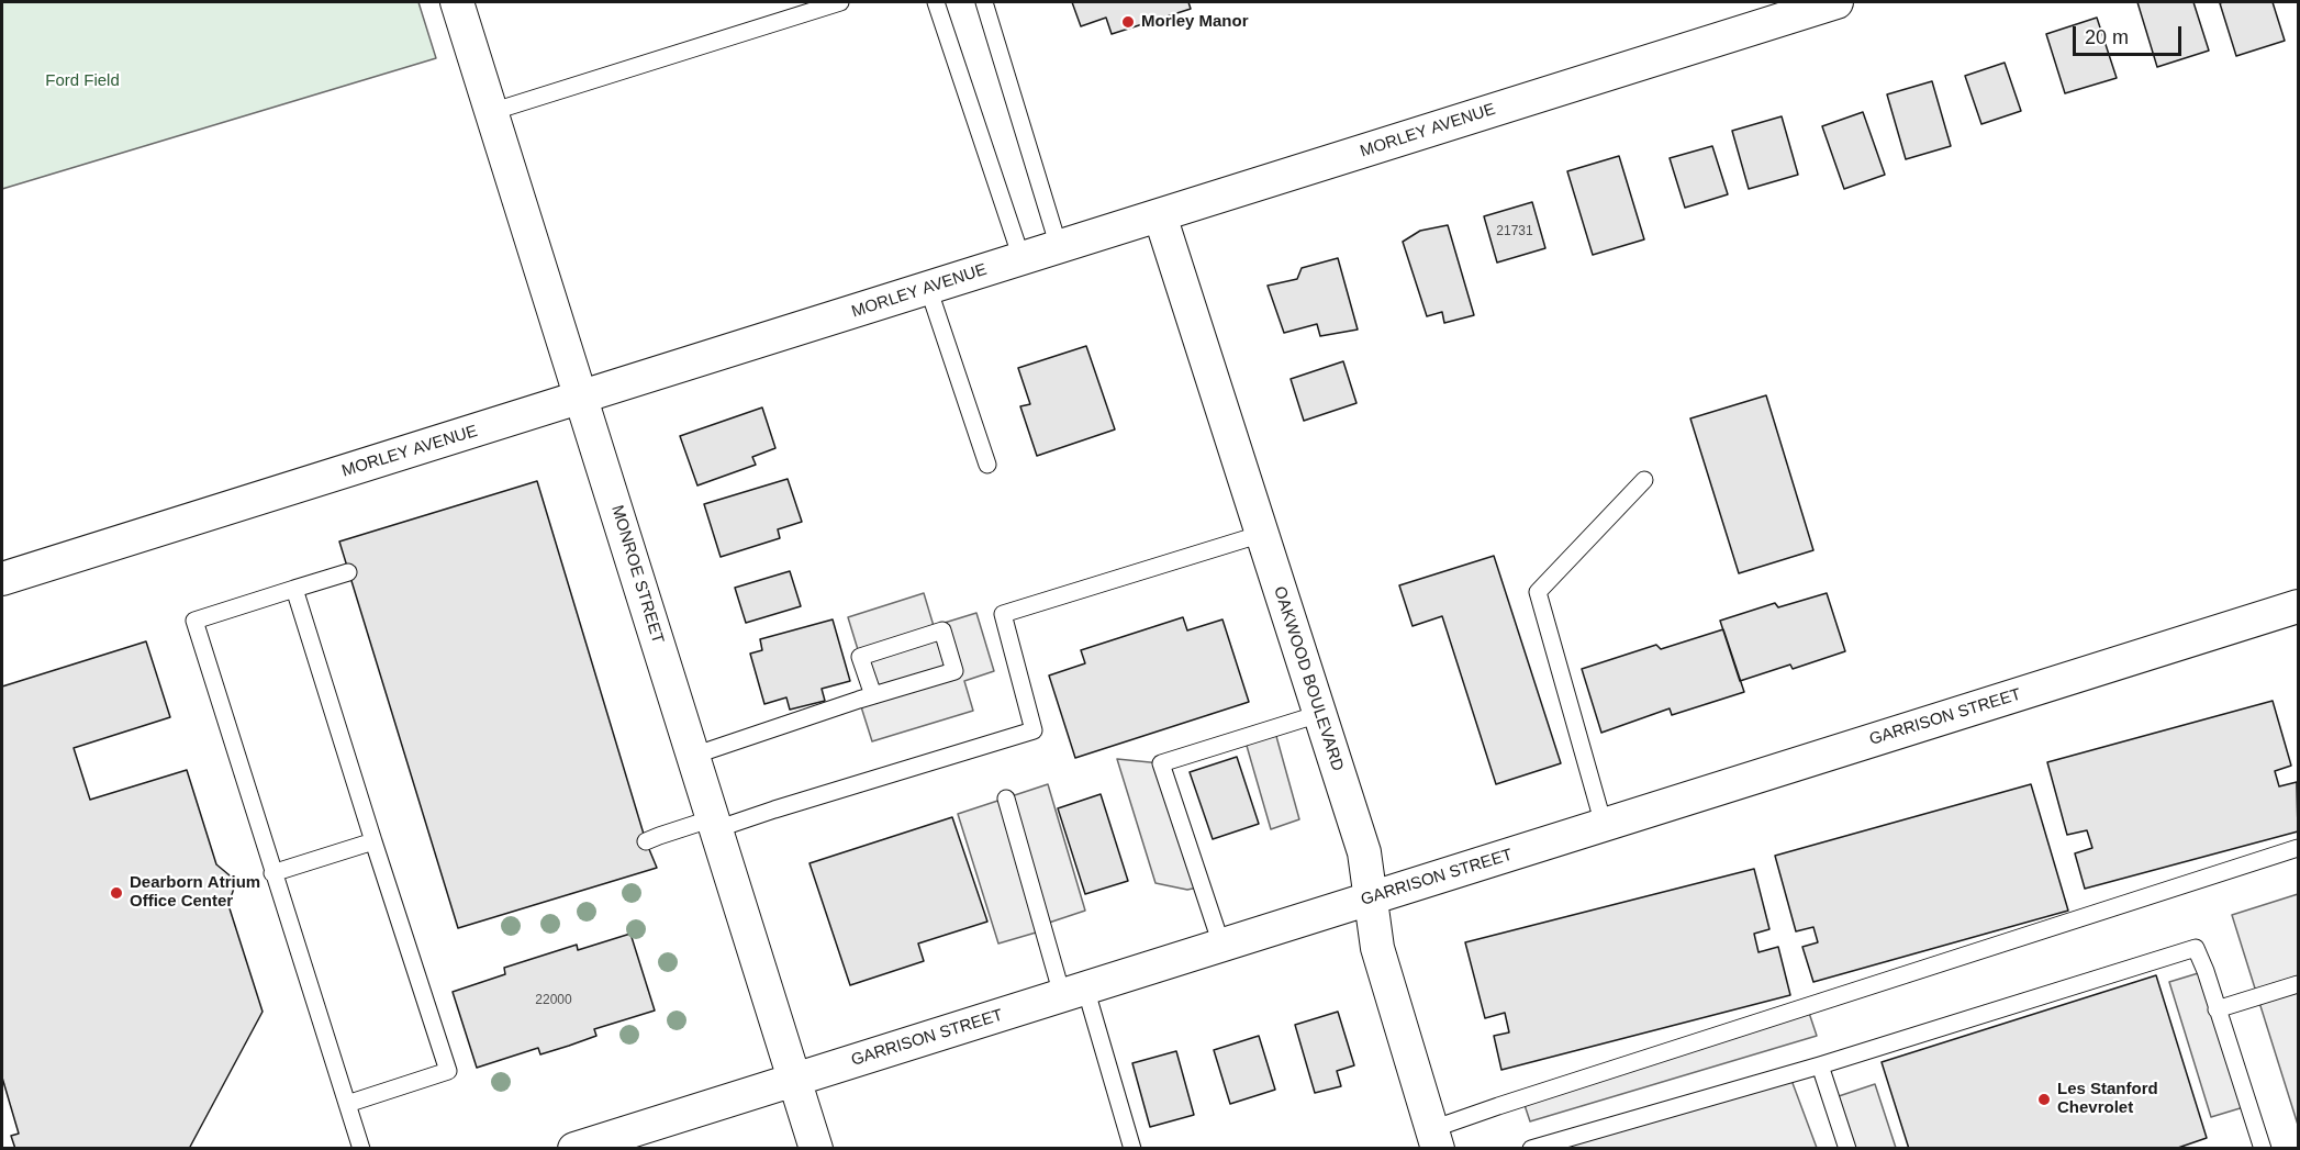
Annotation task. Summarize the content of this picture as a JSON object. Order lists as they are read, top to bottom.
{
  "streets": {
    "street": [
      "MORLEY AVENUE",
      "MONROE STREET",
      "OAKWOOD BOULEVARD",
      "GARRISON STREET"
    ]
  },
  "crossings": [
    ["MORLEY AVENUE", "MONROE STREET"],
    ["MORLEY AVENUE", "OAKWOOD BOULEVARD"],
    ["MONROE STREET", "GARRISON STREET"],
    ["OAKWOOD BOULEVARD", "GARRISON STREET"]
  ],
  "parks": ["Ford Field"],
  "places": ["Morley Manor", "Dearborn Atrium Office Center", "Les Stanford Chevrolet"],
  "house_numbers": ["21731", "22000"],
  "scale_bar": "20 m"
}
